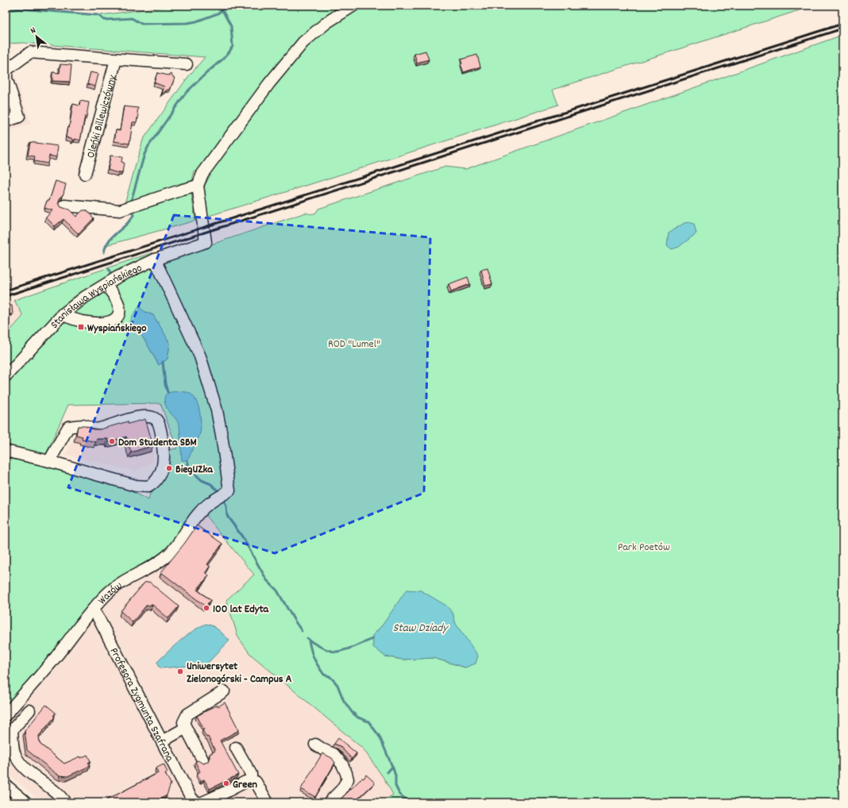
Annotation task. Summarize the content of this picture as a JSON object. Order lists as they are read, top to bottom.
{
  "streets": {
    "street": [
      "Oleńki Billewiczówny",
      "Stanisława Wyspiańskiego",
      "Wazów",
      "Profesora Zygmunta Szafrana"
    ]
  },
  "crossings": [
    ["Stanisława Wyspiańskiego", "Wazów"],
    ["Wazów", "Profesora Zygmunta Szafrana"]
  ],
  "water": ["Staw Dziady"],
  "parks": ["ROD \"Lumel\"", "Park Poetów"],
  "places": {
    "transit": ["Wyspiańskiego"],
    "other": [
      "Dom Studenta SBM",
      "BiegUZka",
      "100 lat Edyta",
      "Uniwersytet Zielonogórski - Campus A",
      "Green"
    ]
  },
  "north": "top left"
}
